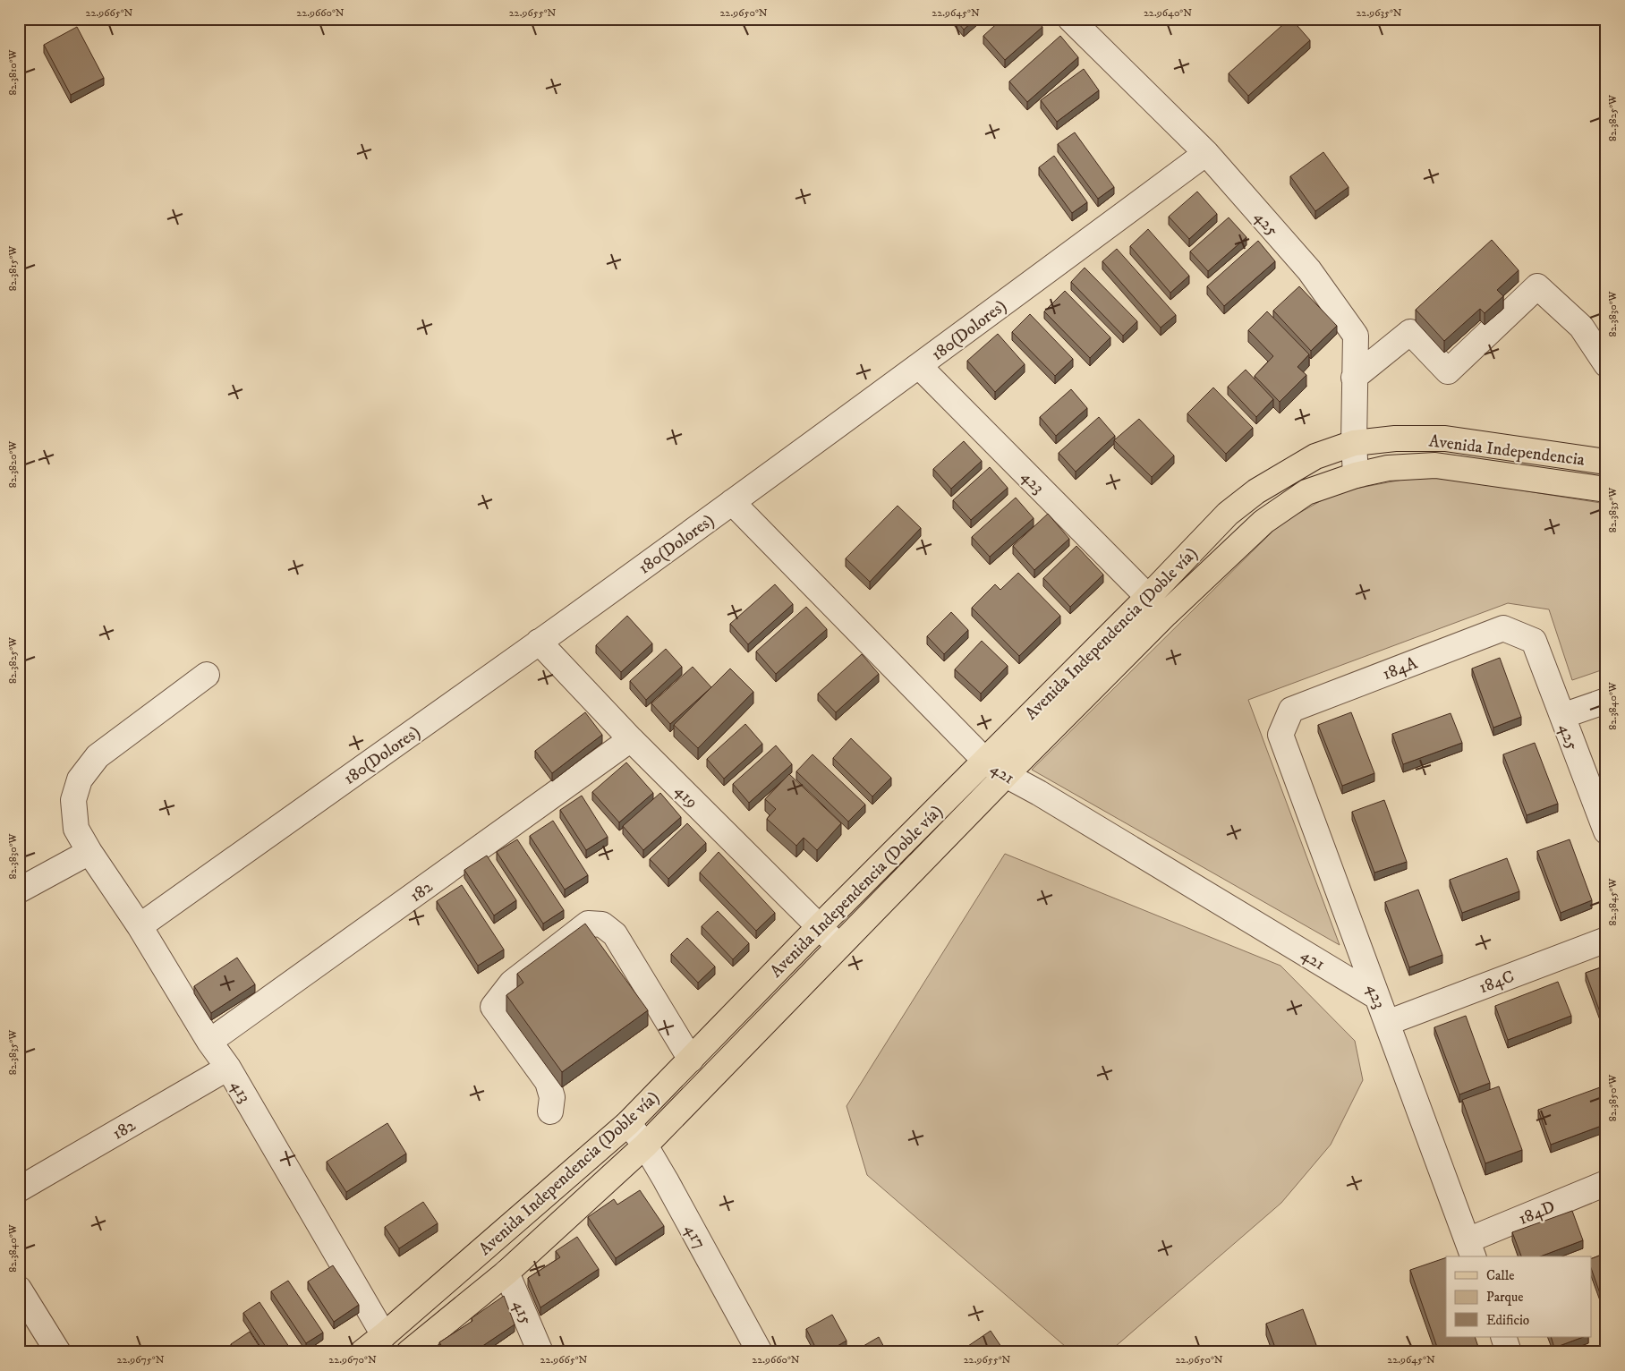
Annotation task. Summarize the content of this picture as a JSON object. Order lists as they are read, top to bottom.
{
  "streets": {
    "main road": ["Avenida Independencia", "Avenida Independencia (Doble vía)"],
    "street": [
      "425",
      "180(Dolores)",
      "423",
      "184A",
      "421",
      "419",
      "182",
      "184C",
      "413",
      "184D",
      "417",
      "415"
    ]
  },
  "crossings": [
    ["425", "180(Dolores)"],
    ["425", "Avenida Independencia"],
    ["425", "Avenida Independencia (Doble vía)"],
    ["425", "184A"],
    ["180(Dolores)", "423"],
    ["180(Dolores)", "421"],
    ["180(Dolores)", "419"],
    ["180(Dolores)", "413"],
    ["Avenida Independencia", "Avenida Independencia (Doble vía)"],
    ["423", "Avenida Independencia (Doble vía)"],
    ["423", "184A"],
    ["423", "421"],
    ["423", "184C"],
    ["423", "184D"],
    ["Avenida Independencia (Doble vía)", "421"],
    ["Avenida Independencia (Doble vía)", "419"],
    ["Avenida Independencia (Doble vía)", "413"],
    ["Avenida Independencia (Doble vía)", "417"],
    ["Avenida Independencia (Doble vía)", "415"],
    ["419", "182"],
    ["182", "413"]
  ],
  "legend": ["Calle", "Parque", "Edificio"],
  "coordinates": [
    "22.9665°N",
    "22.9660°N",
    "22.9655°N",
    "22.9650°N",
    "22.9645°N",
    "22.9640°N",
    "22.9635°N",
    "82.3810°W",
    "82.3825°W",
    "82.3815°W",
    "82.3830°W",
    "82.3820°W",
    "82.3835°W",
    "82.3840°W",
    "82.3845°W",
    "82.3850°W",
    "22.9675°N",
    "22.9670°N"
  ]
}
